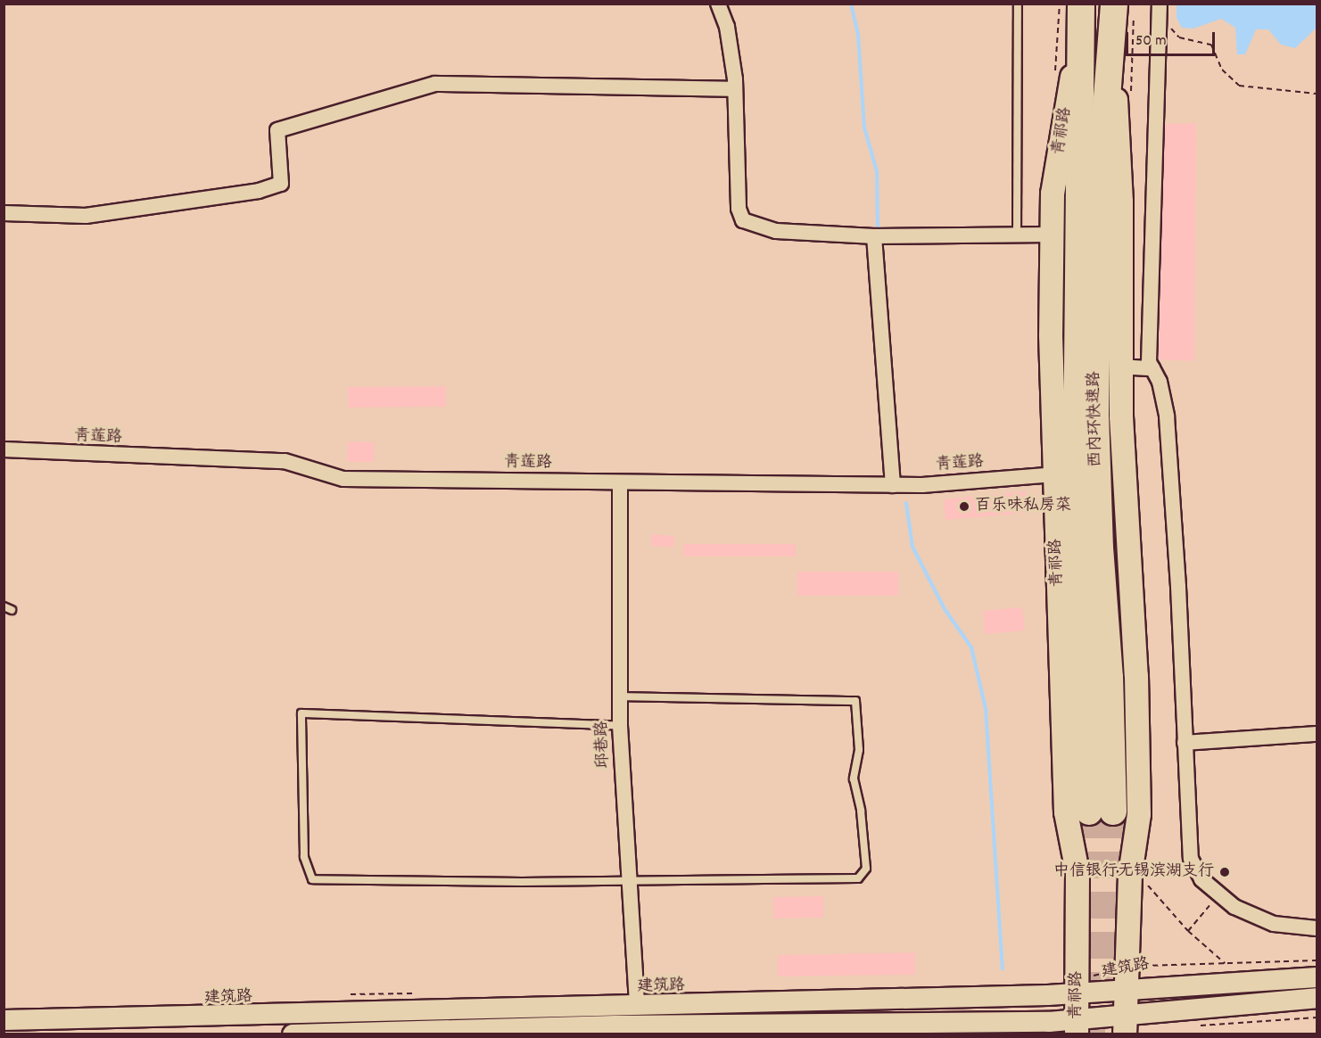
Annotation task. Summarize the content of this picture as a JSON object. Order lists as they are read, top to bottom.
{
  "streets": {
    "highway": ["西内环快速路"],
    "main road": ["青祁路", "建筑路"],
    "street": ["青莲路", "邱巷路"]
  },
  "crossings": [
    ["青祁路", "西内环快速路"],
    ["青祁路", "青莲路"],
    ["青祁路", "建筑路"],
    ["青莲路", "邱巷路"],
    ["邱巷路", "建筑路"]
  ],
  "places": ["百乐味私房菜", "中信银行无锡滨湖支行"],
  "scale_bar": "50 m"
}
